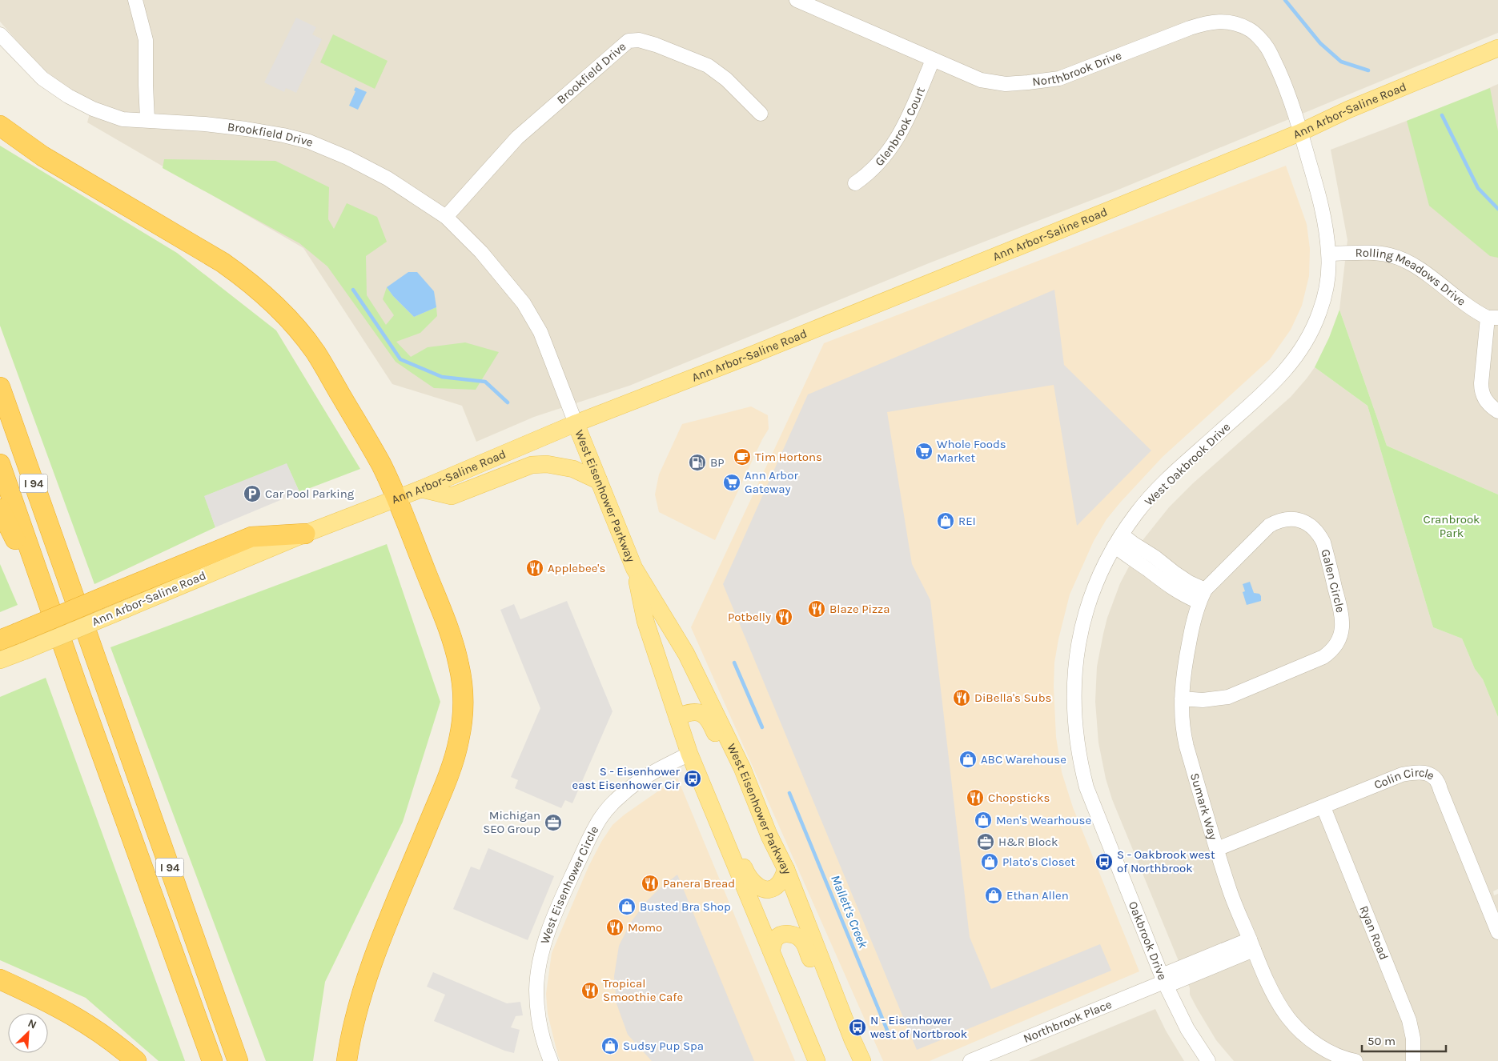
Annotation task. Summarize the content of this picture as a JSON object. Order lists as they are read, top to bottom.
{
  "streets": {
    "highway": ["I 94"],
    "main road": ["Ann Arbor-Saline Road", "West Eisenhower Parkway"],
    "street": [
      "Northbrook Drive",
      "Brookfield Drive",
      "Glenbrook Court",
      "Rolling Meadows Drive",
      "West Oakbrook Drive",
      "Galen Circle",
      "Colin Circle",
      "Sumark Way",
      "West Eisenhower Circle",
      "Ryan Road",
      "Oakbrook Drive",
      "Northbrook Place"
    ]
  },
  "crossings": [
    ["Northbrook Drive", "Ann Arbor-Saline Road"],
    ["Northbrook Drive", "Glenbrook Court"],
    ["Northbrook Drive", "West Oakbrook Drive"],
    ["Brookfield Drive", "Ann Arbor-Saline Road"],
    ["Brookfield Drive", "West Eisenhower Parkway"],
    ["Ann Arbor-Saline Road", "West Oakbrook Drive"],
    ["Ann Arbor-Saline Road", "West Eisenhower Parkway"],
    ["Rolling Meadows Drive", "West Oakbrook Drive"],
    ["West Oakbrook Drive", "Oakbrook Drive"],
    ["West Eisenhower Parkway", "West Eisenhower Circle"],
    ["Galen Circle", "Sumark Way"],
    ["Colin Circle", "Sumark Way"],
    ["Colin Circle", "Ryan Road"],
    ["Sumark Way", "Northbrook Place"],
    ["Oakbrook Drive", "Northbrook Place"]
  ],
  "water": ["Mallett's Creek"],
  "parks": ["Cranbrook Park"],
  "places": {
    "supermarket": ["Whole Foods Market", "Ann Arbor Gateway"],
    "cafe": ["Tim Hortons"],
    "fuel station": ["BP"],
    "parking": ["Car Pool Parking"],
    "shop": [
      "REI",
      "ABC Warehouse",
      "Men's Wearhouse",
      "Plato's Closet",
      "Ethan Allen",
      "Busted Bra Shop",
      "Sudsy Pup Spa"
    ],
    "restaurant": [
      "Applebee's",
      "Blaze Pizza",
      "Potbelly",
      "DiBella's Subs",
      "Chopsticks",
      "Panera Bread",
      "Momo",
      "Tropical Smoothie Cafe"
    ],
    "bus stop": ["S - Eisenhower east Eisenhower Cir", "S - Oakbrook west of Northbrook", "N - Eisenhower west of Nortbrook"],
    "office": ["Michigan SEO Group", "H&R Block"]
  },
  "scale_bar": "50 m",
  "north": "top right"
}
